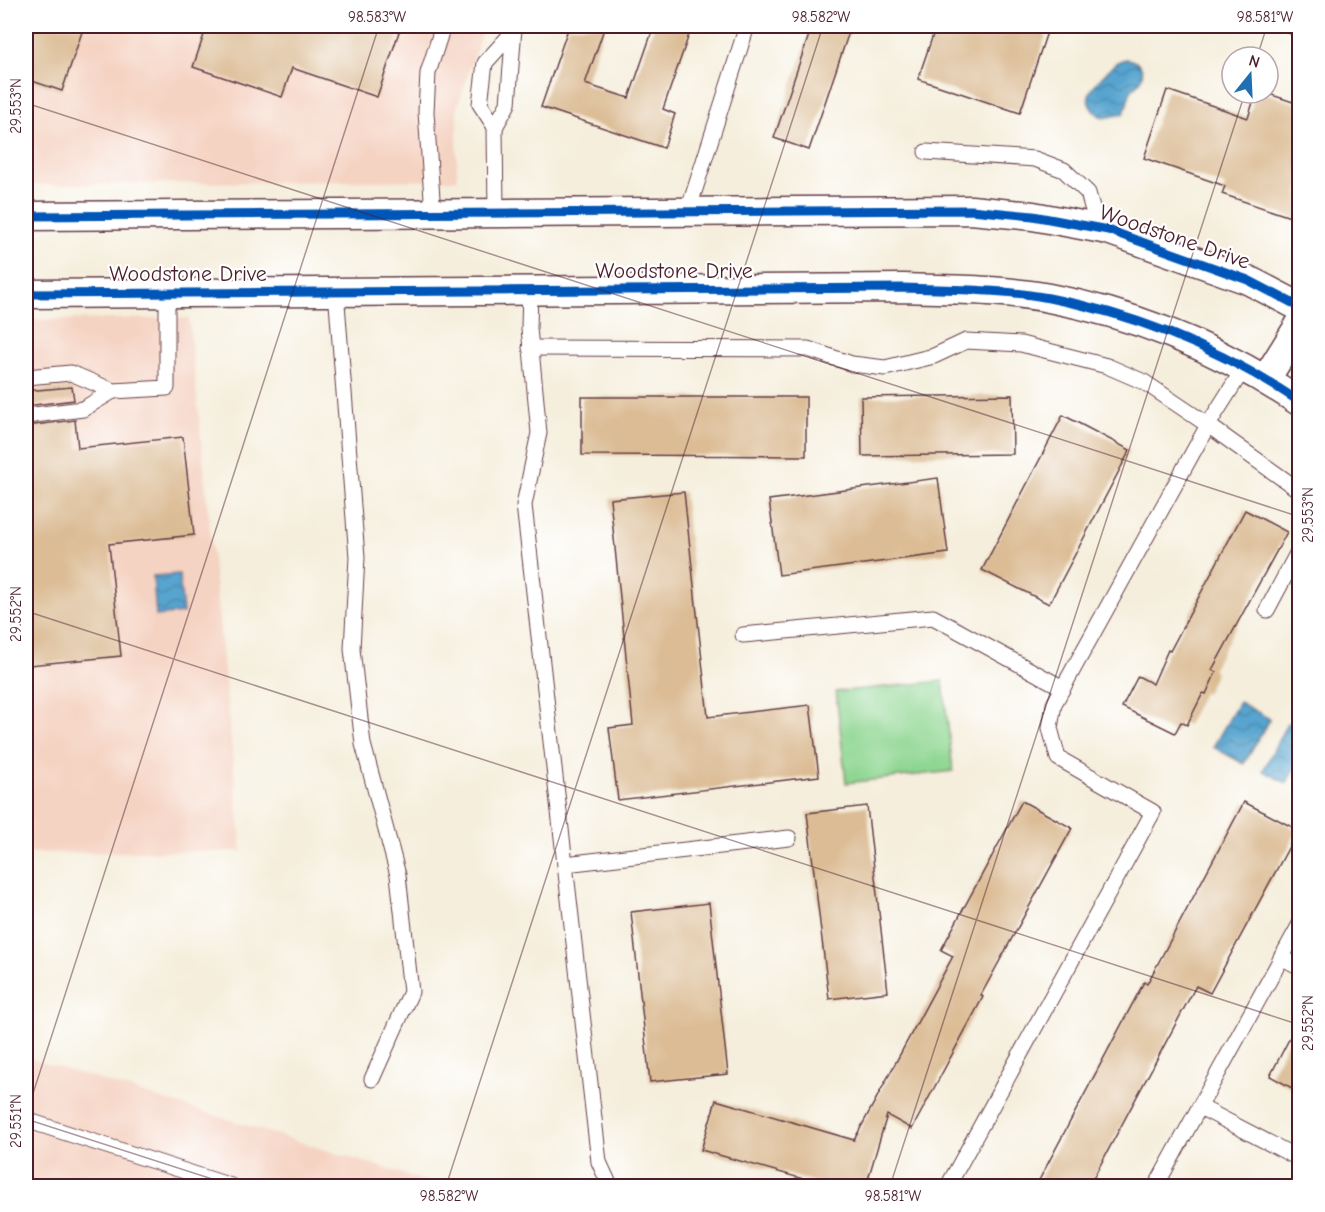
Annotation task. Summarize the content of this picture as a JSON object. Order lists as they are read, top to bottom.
{
  "streets": {
    "street": ["Woodstone Drive"]
  },
  "north": "top",
  "coordinates": [
    "98.583°W",
    "98.582°W",
    "98.581°W",
    "29.553°N",
    "29.552°N",
    "29.551°N"
  ]
}
